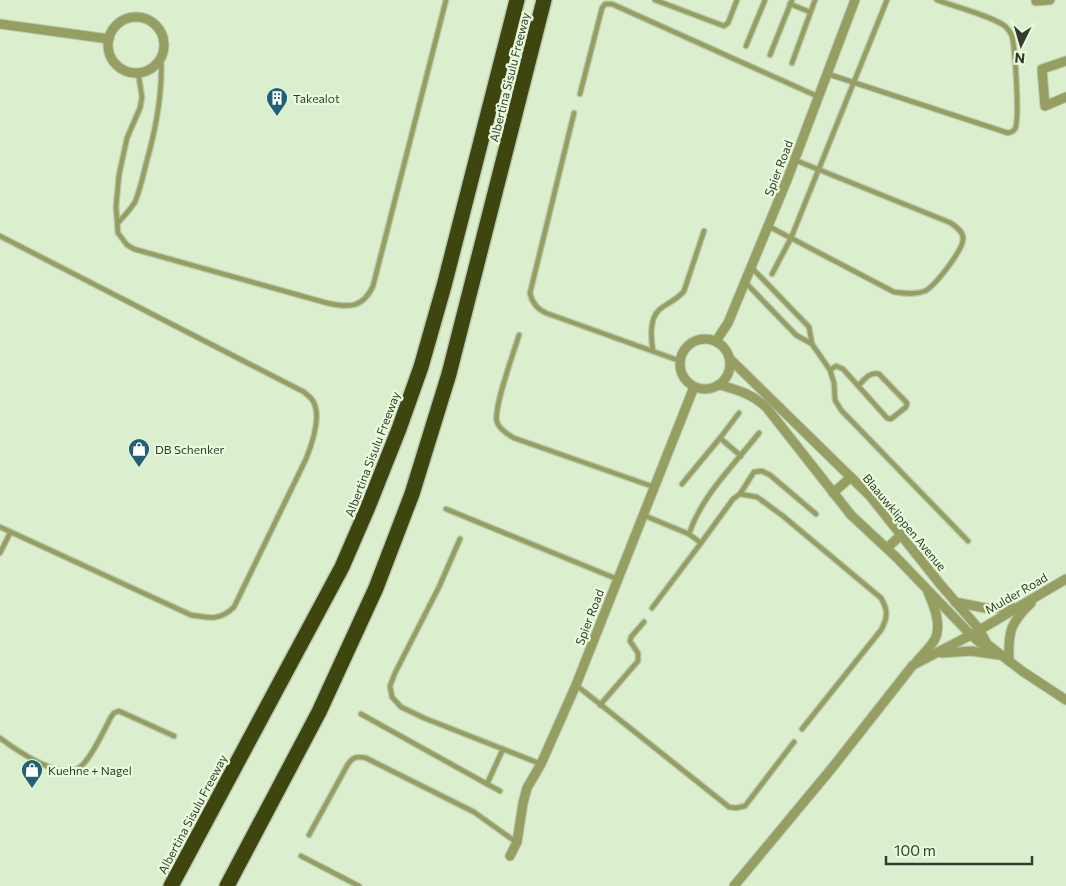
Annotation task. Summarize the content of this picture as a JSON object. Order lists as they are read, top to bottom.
{
  "streets": {
    "highway": ["Albertina Sisulu Freeway"],
    "street": ["Spier Road", "Blaauwklippen Avenue", "Mulder Road"]
  },
  "crossings": [
    ["Spier Road", "Blaauwklippen Avenue"],
    ["Blaauwklippen Avenue", "Mulder Road"]
  ],
  "places": {
    "building": ["Takealot"],
    "shop": ["DB Schenker", "Kuehne + Nagel"]
  },
  "scale_bar": "100 m",
  "north": "bottom"
}
